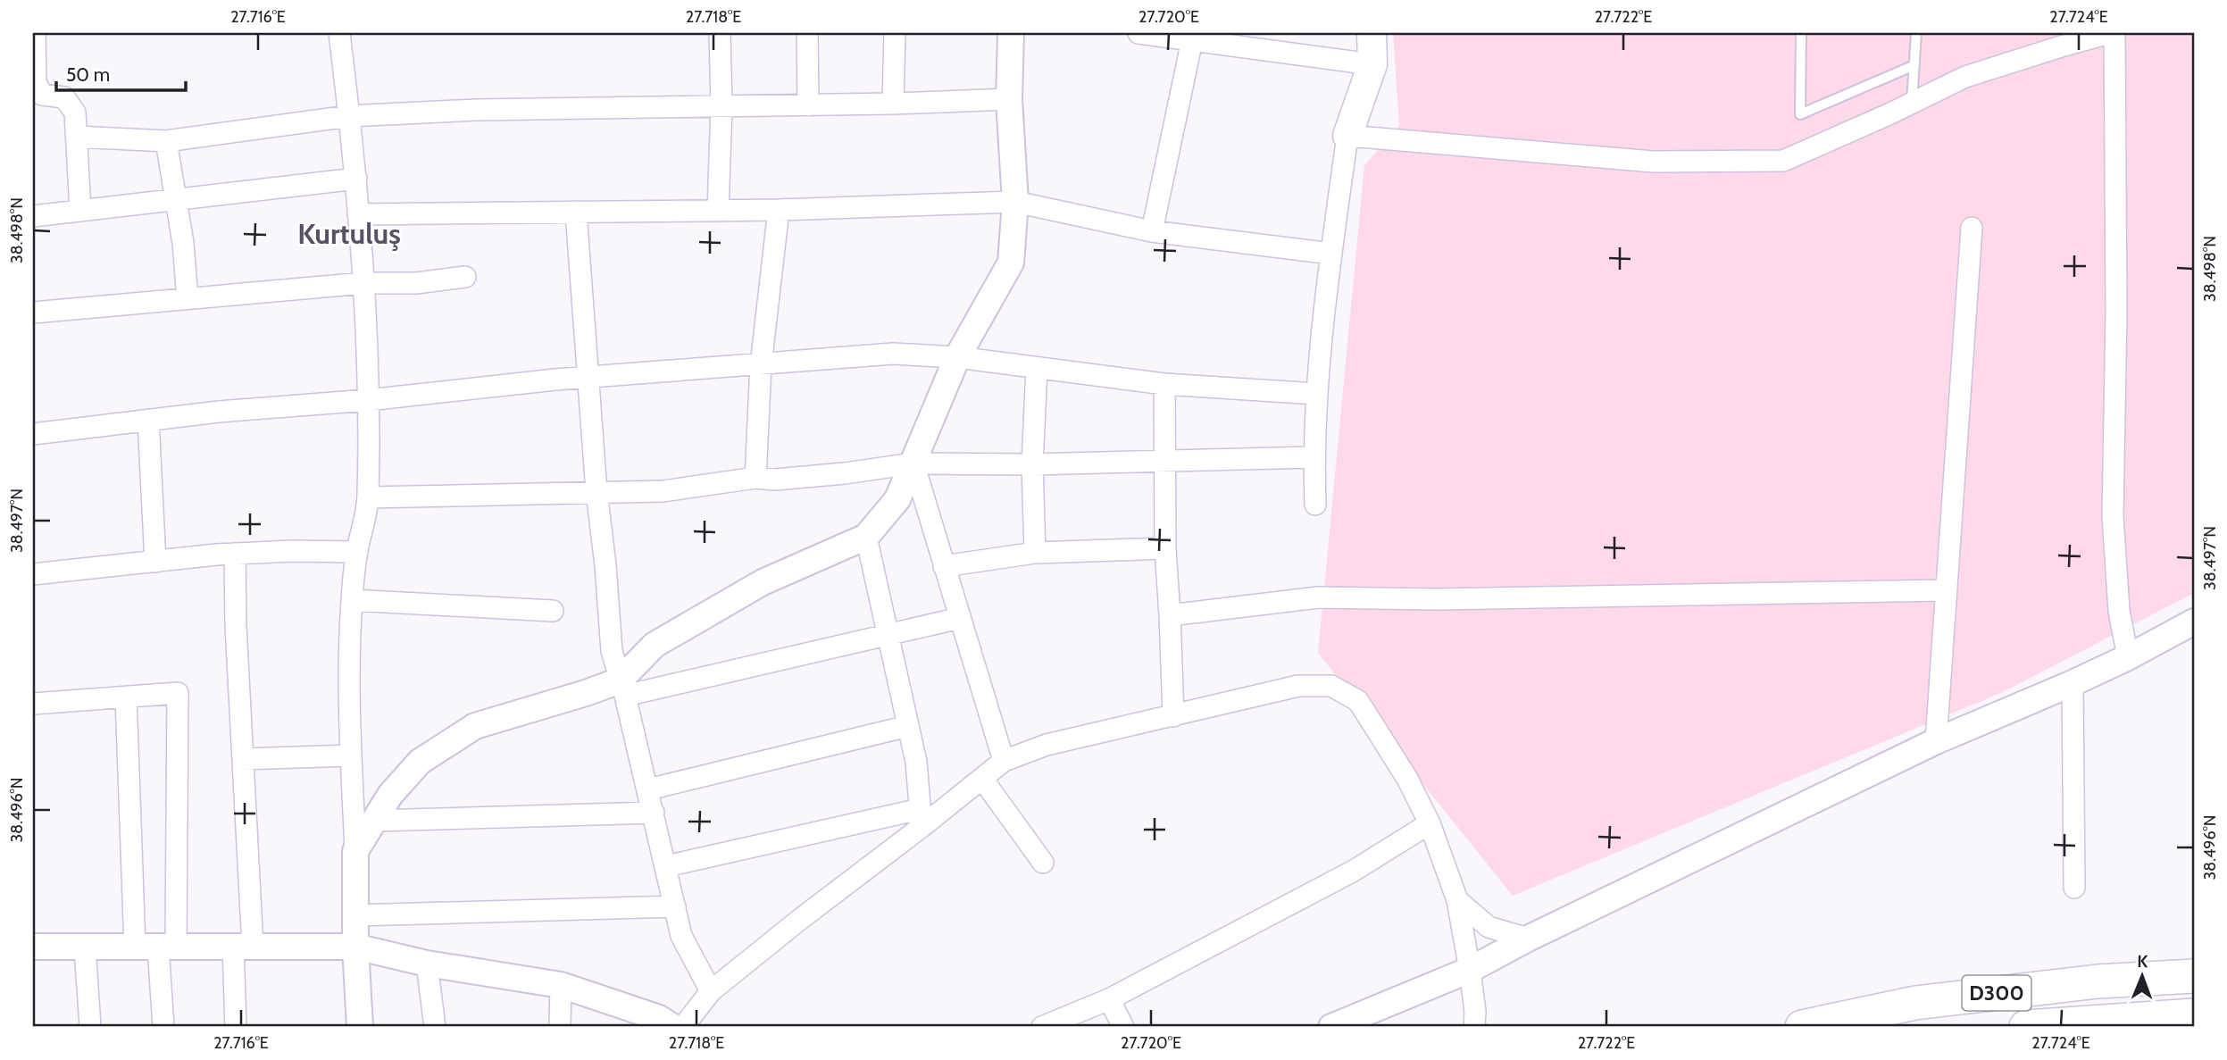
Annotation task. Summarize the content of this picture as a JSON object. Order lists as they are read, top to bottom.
{
  "streets": {
    "highway": ["D300"]
  },
  "districts": ["Kurtuluş"],
  "scale_bar": "50 m",
  "north": "top",
  "coordinates": [
    "27.716°E",
    "27.718°E",
    "27.720°E",
    "27.722°E",
    "27.724°E",
    "38.498°N",
    "38.497°N",
    "38.496°N"
  ]
}
